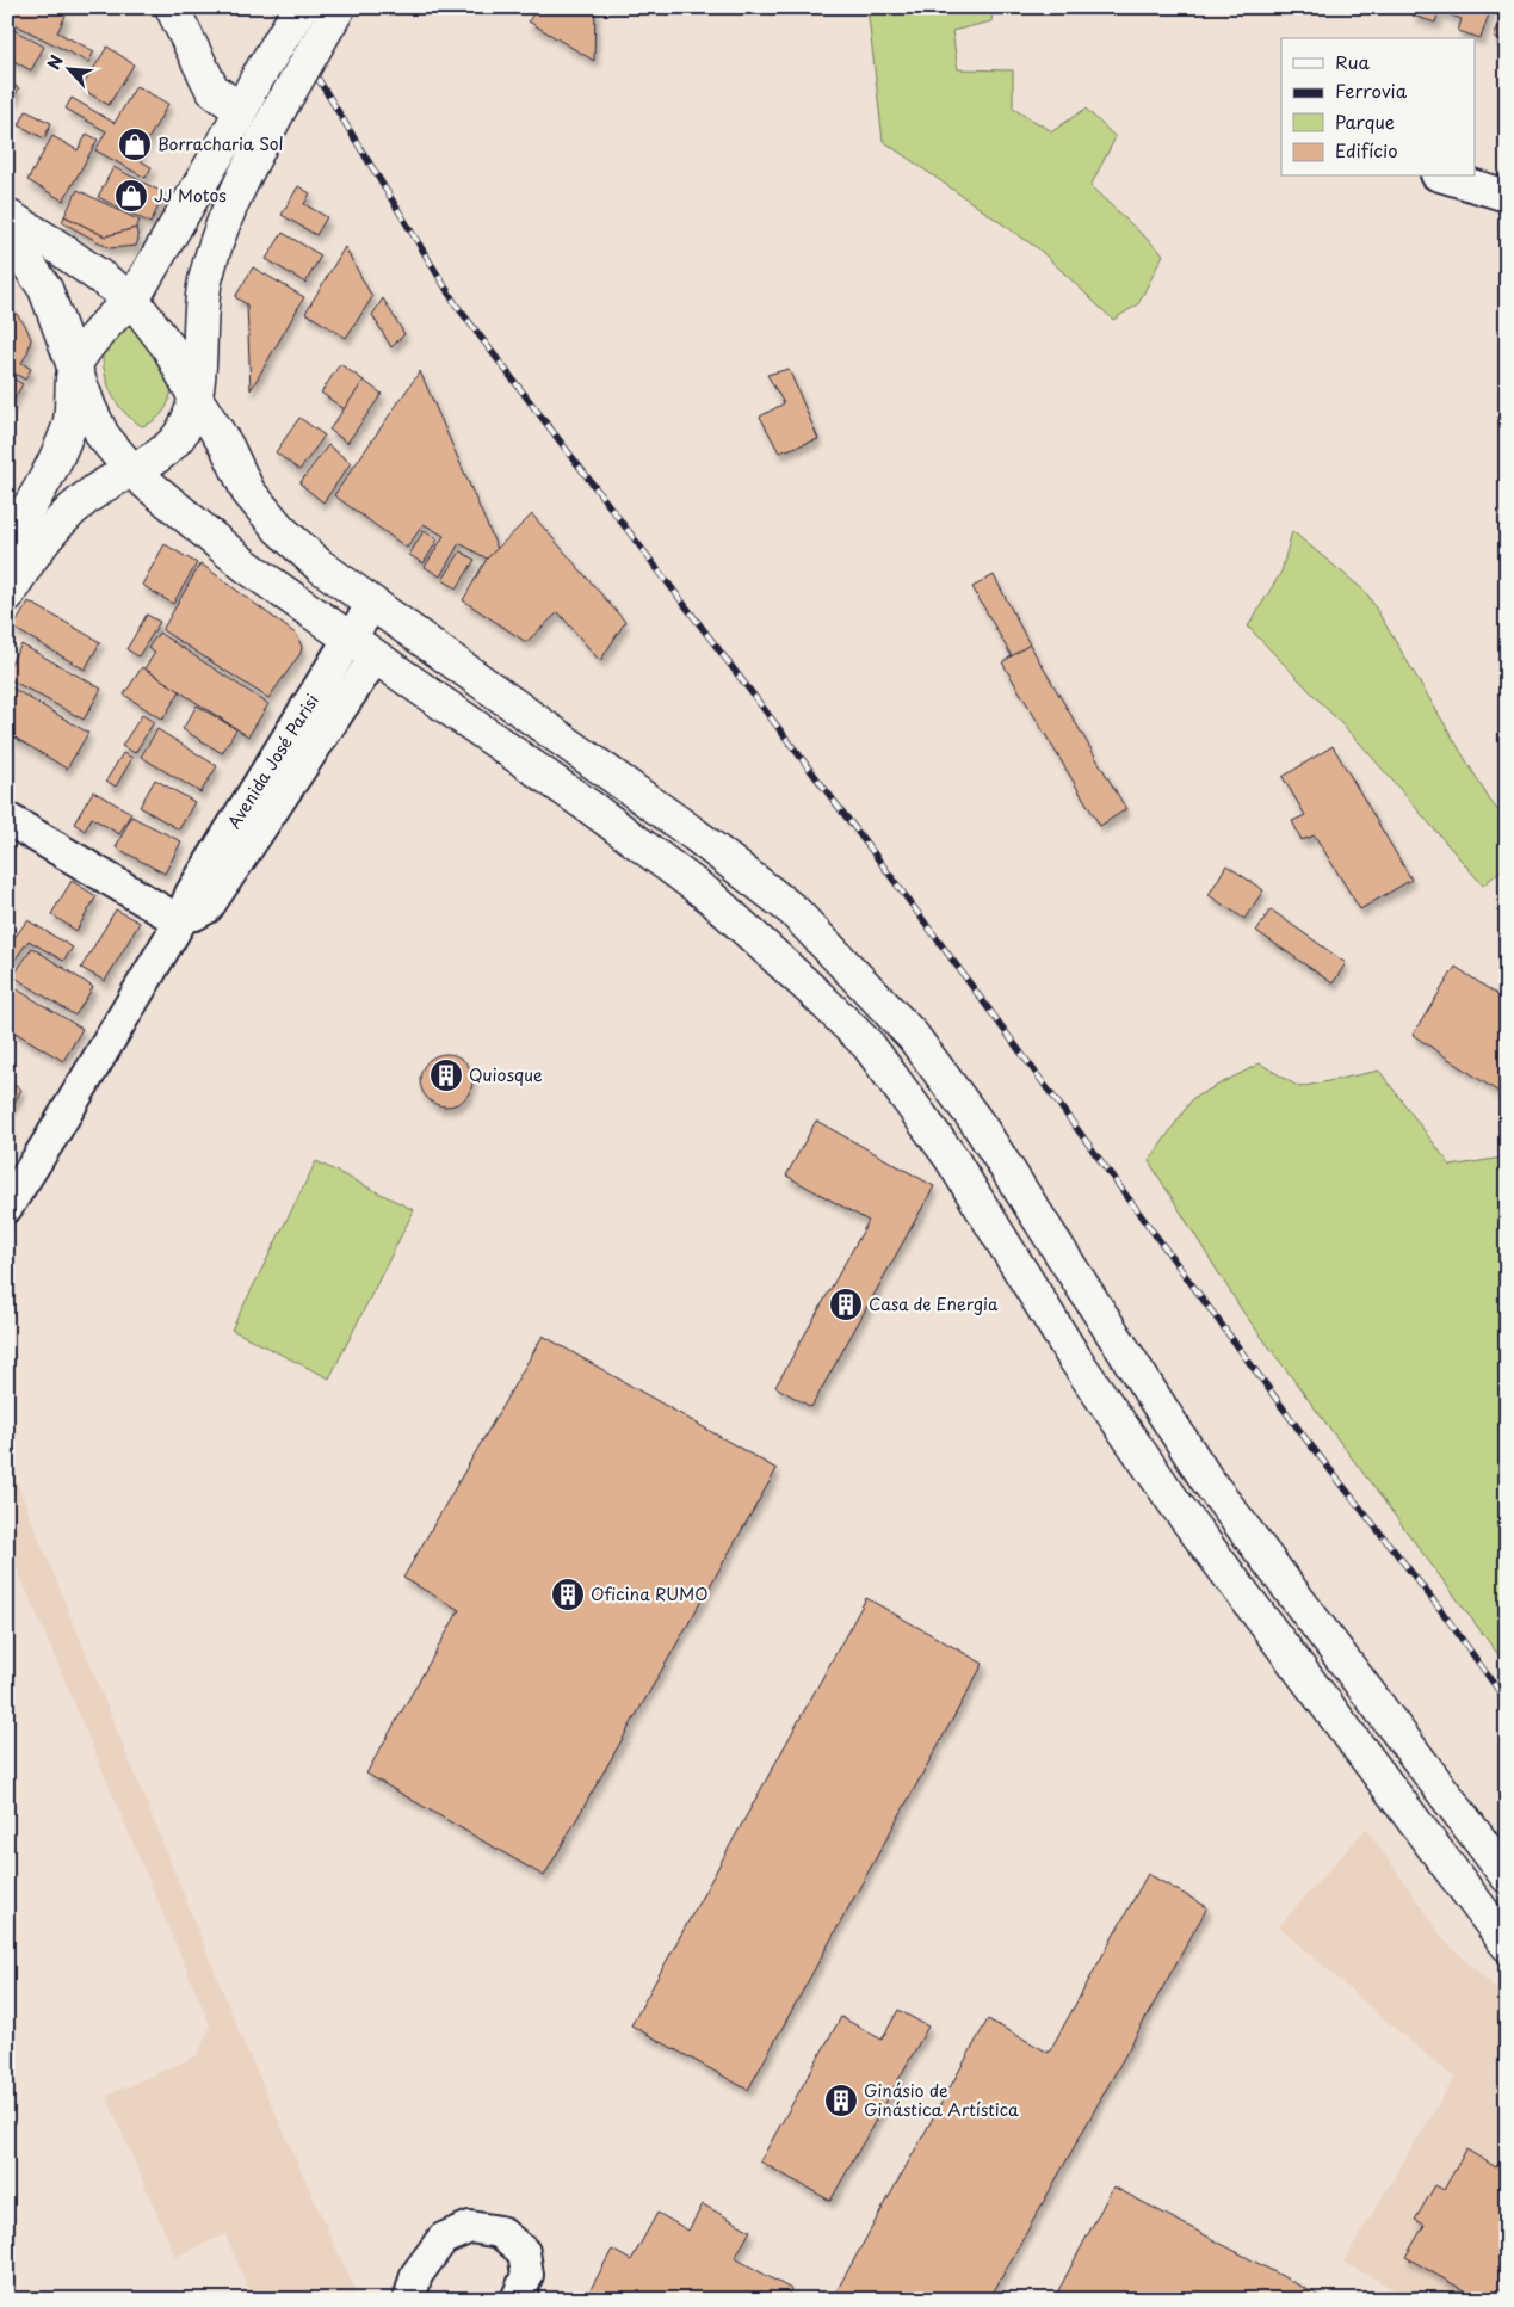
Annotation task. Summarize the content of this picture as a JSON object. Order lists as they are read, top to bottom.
{
  "streets": {
    "street": ["Avenida José Parisi"]
  },
  "places": {
    "shop": ["Borracharia Sol", "JJ Motos"],
    "building": [
      "Quiosque",
      "Casa de Energia",
      "Oficina RUMO",
      "Ginásio de Ginástica Artística"
    ]
  },
  "legend": [
    "Rua",
    "Ferrovia",
    "Parque",
    "Edifício"
  ],
  "north": "top left"
}
